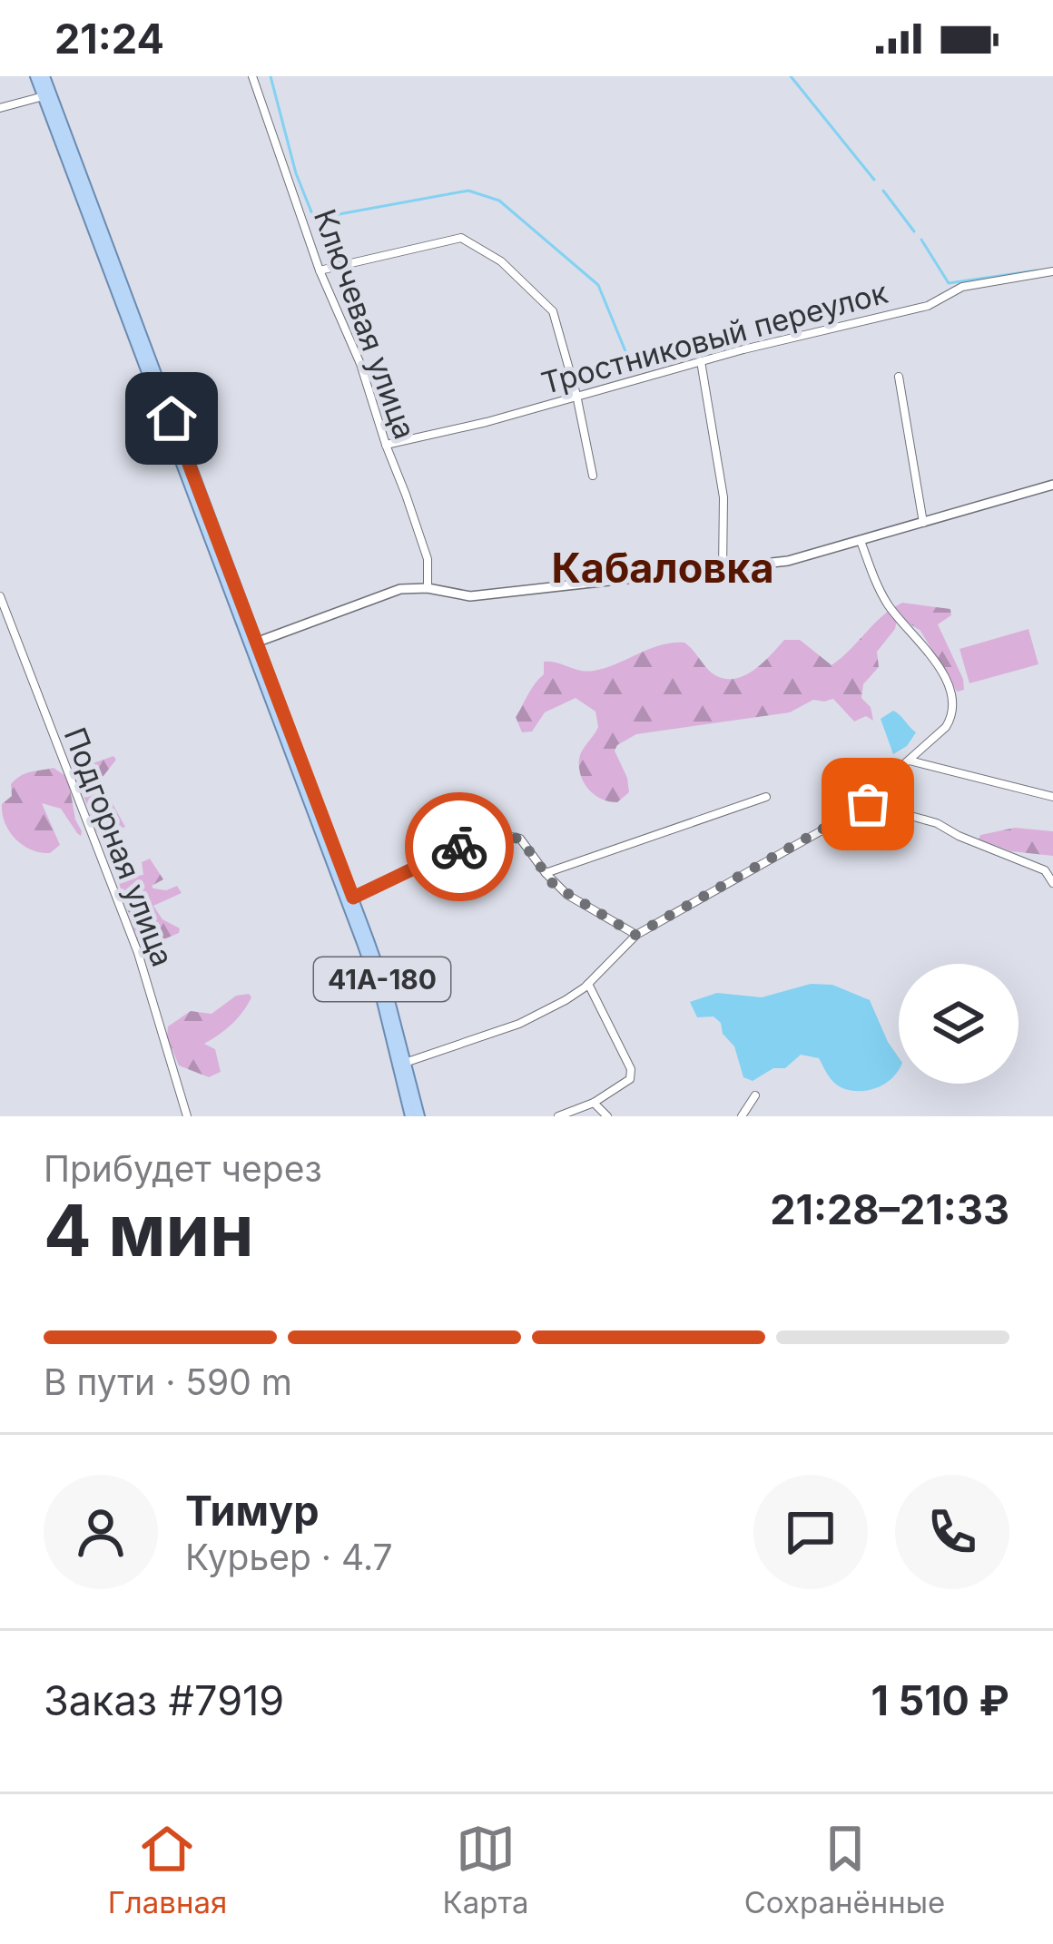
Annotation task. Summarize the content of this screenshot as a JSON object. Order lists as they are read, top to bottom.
{
  "streets": {
    "main road": ["41А-180"],
    "street": ["Ключевая улица", "Тростниковый переулок", "Подгорная улица"]
  },
  "crossings": [
    ["Ключевая улица", "Тростниковый переулок"]
  ],
  "districts": ["Кабаловка"],
  "page": {
    "status": "21:24",
    "heading": ["4 мин", "Прибудет через", "21:28–21:33"],
    "panel": [
      "Тимур",
      "Курьер · 4.7",
      "Заказ #7919",
      "1 510 ₽"
    ],
    "bar": "В пути · 590 m",
    "tabs": ["Главная", "Карта", "Сохранённые"]
  }
}
